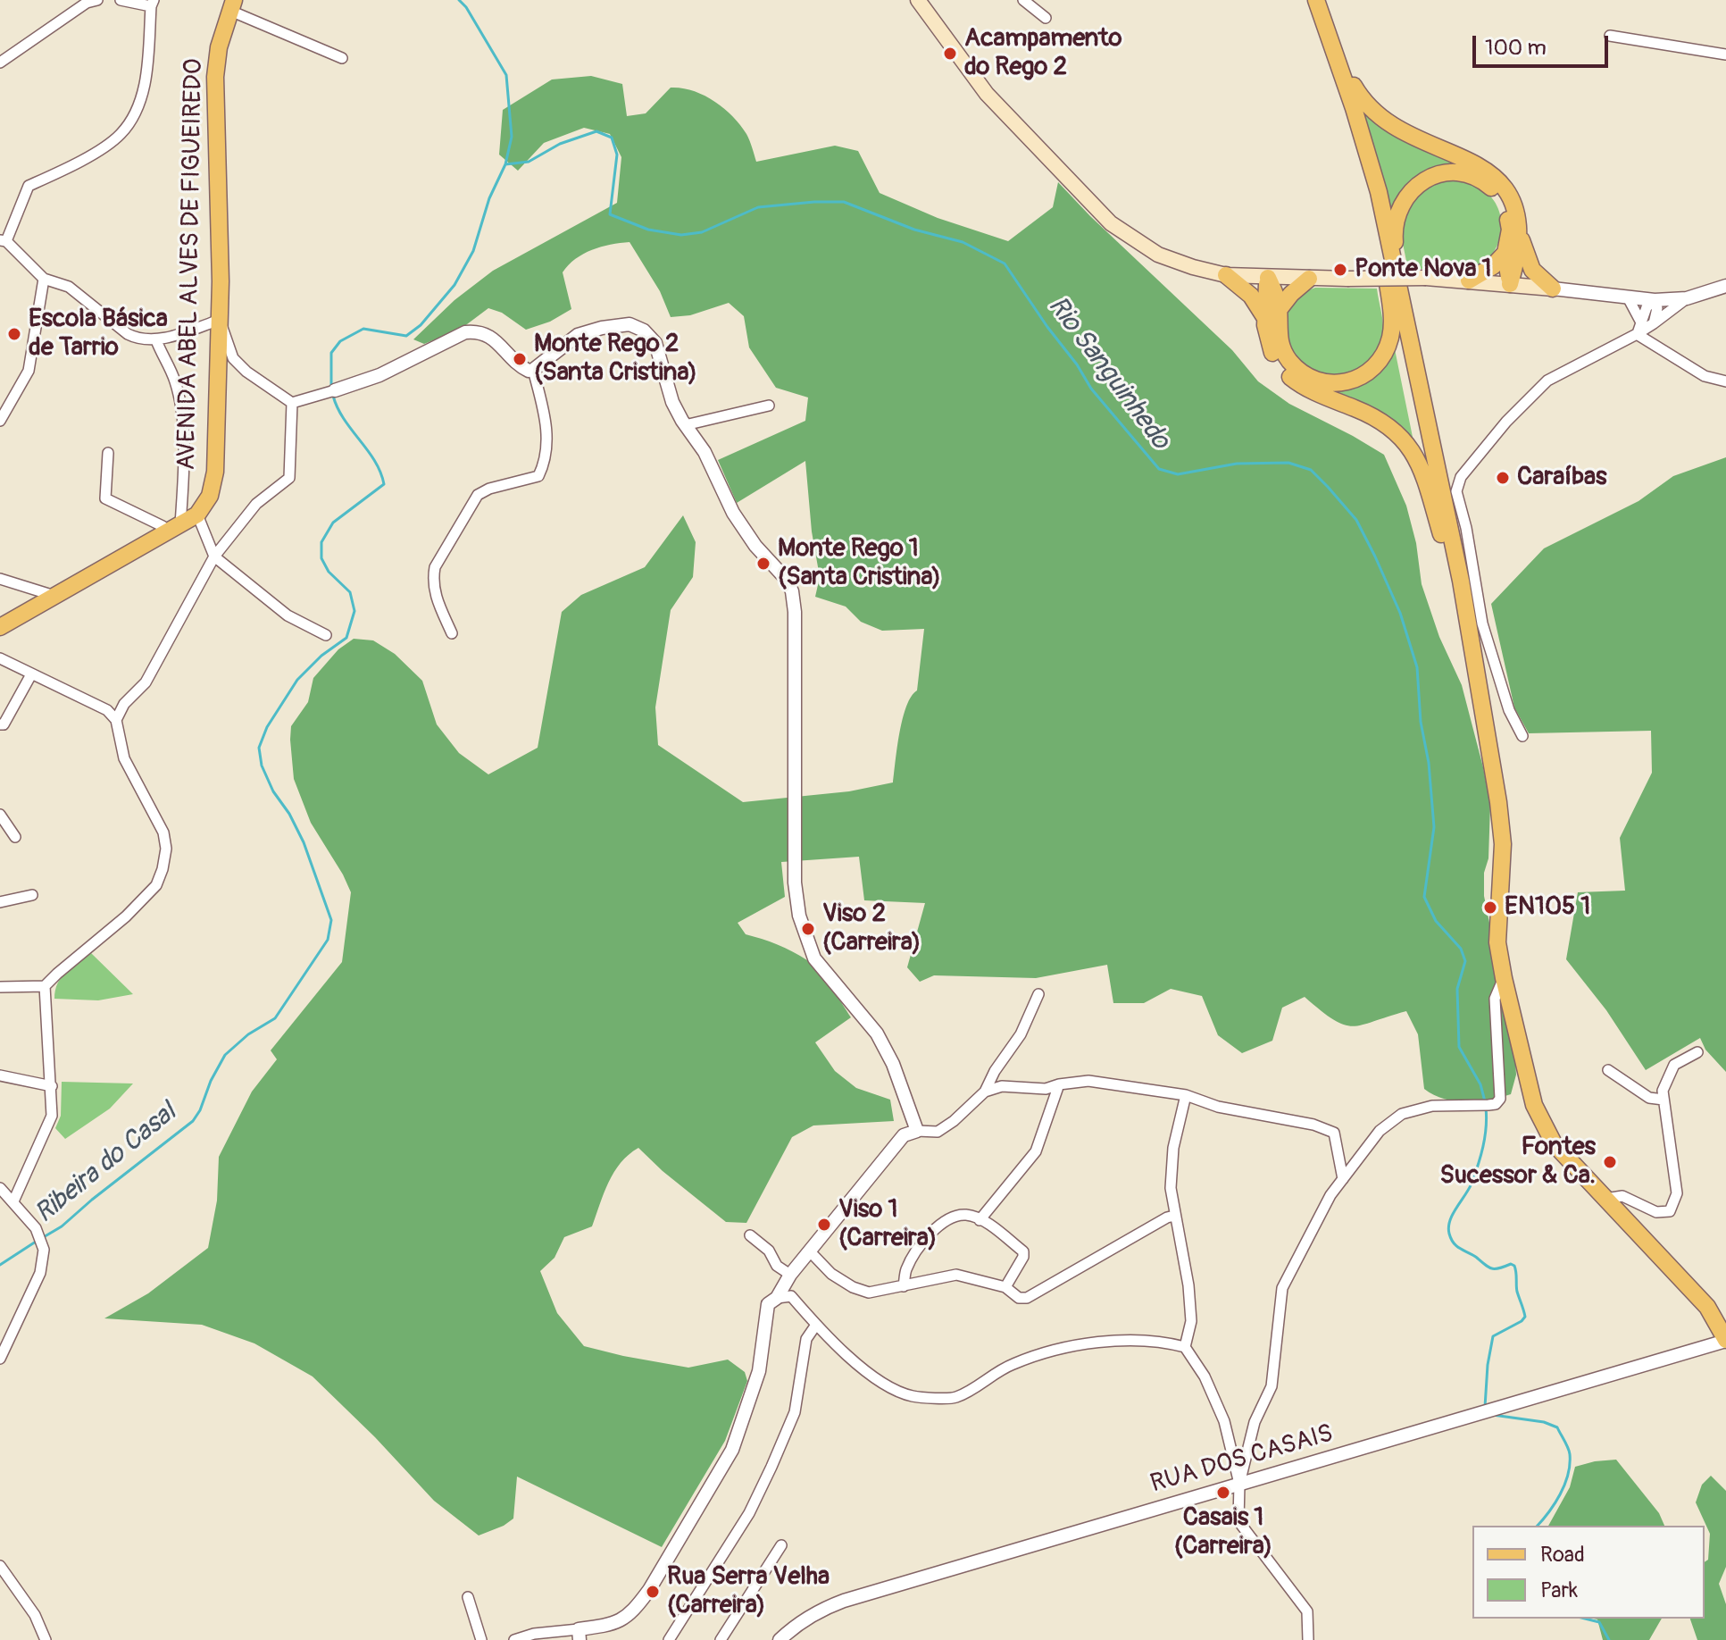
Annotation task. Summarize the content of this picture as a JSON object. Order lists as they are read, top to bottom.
{
  "streets": {
    "main road": ["AVENIDA ABEL ALVES DE FIGUEIREDO"],
    "street": ["RUA DOS CASAIS"]
  },
  "water": ["Rio Sanguinhedo", "Ribeira do Casal"],
  "places": [
    "Acampamento do Rego 2",
    "Ponte Nova 1",
    "Escola Básica de Tarrio",
    "Monte Rego 2 (Santa Cristina)",
    "Caraíbas",
    "Monte Rego 1 (Santa Cristina)",
    "EN105 1",
    "Viso 2 (Carreira)",
    "Fontes Sucessor & Ca.",
    "Viso 1 (Carreira)",
    "Casais 1 (Carreira)",
    "Rua Serra Velha (Carreira)"
  ],
  "legend": ["Road", "Park"],
  "scale_bar": "100 m"
}
